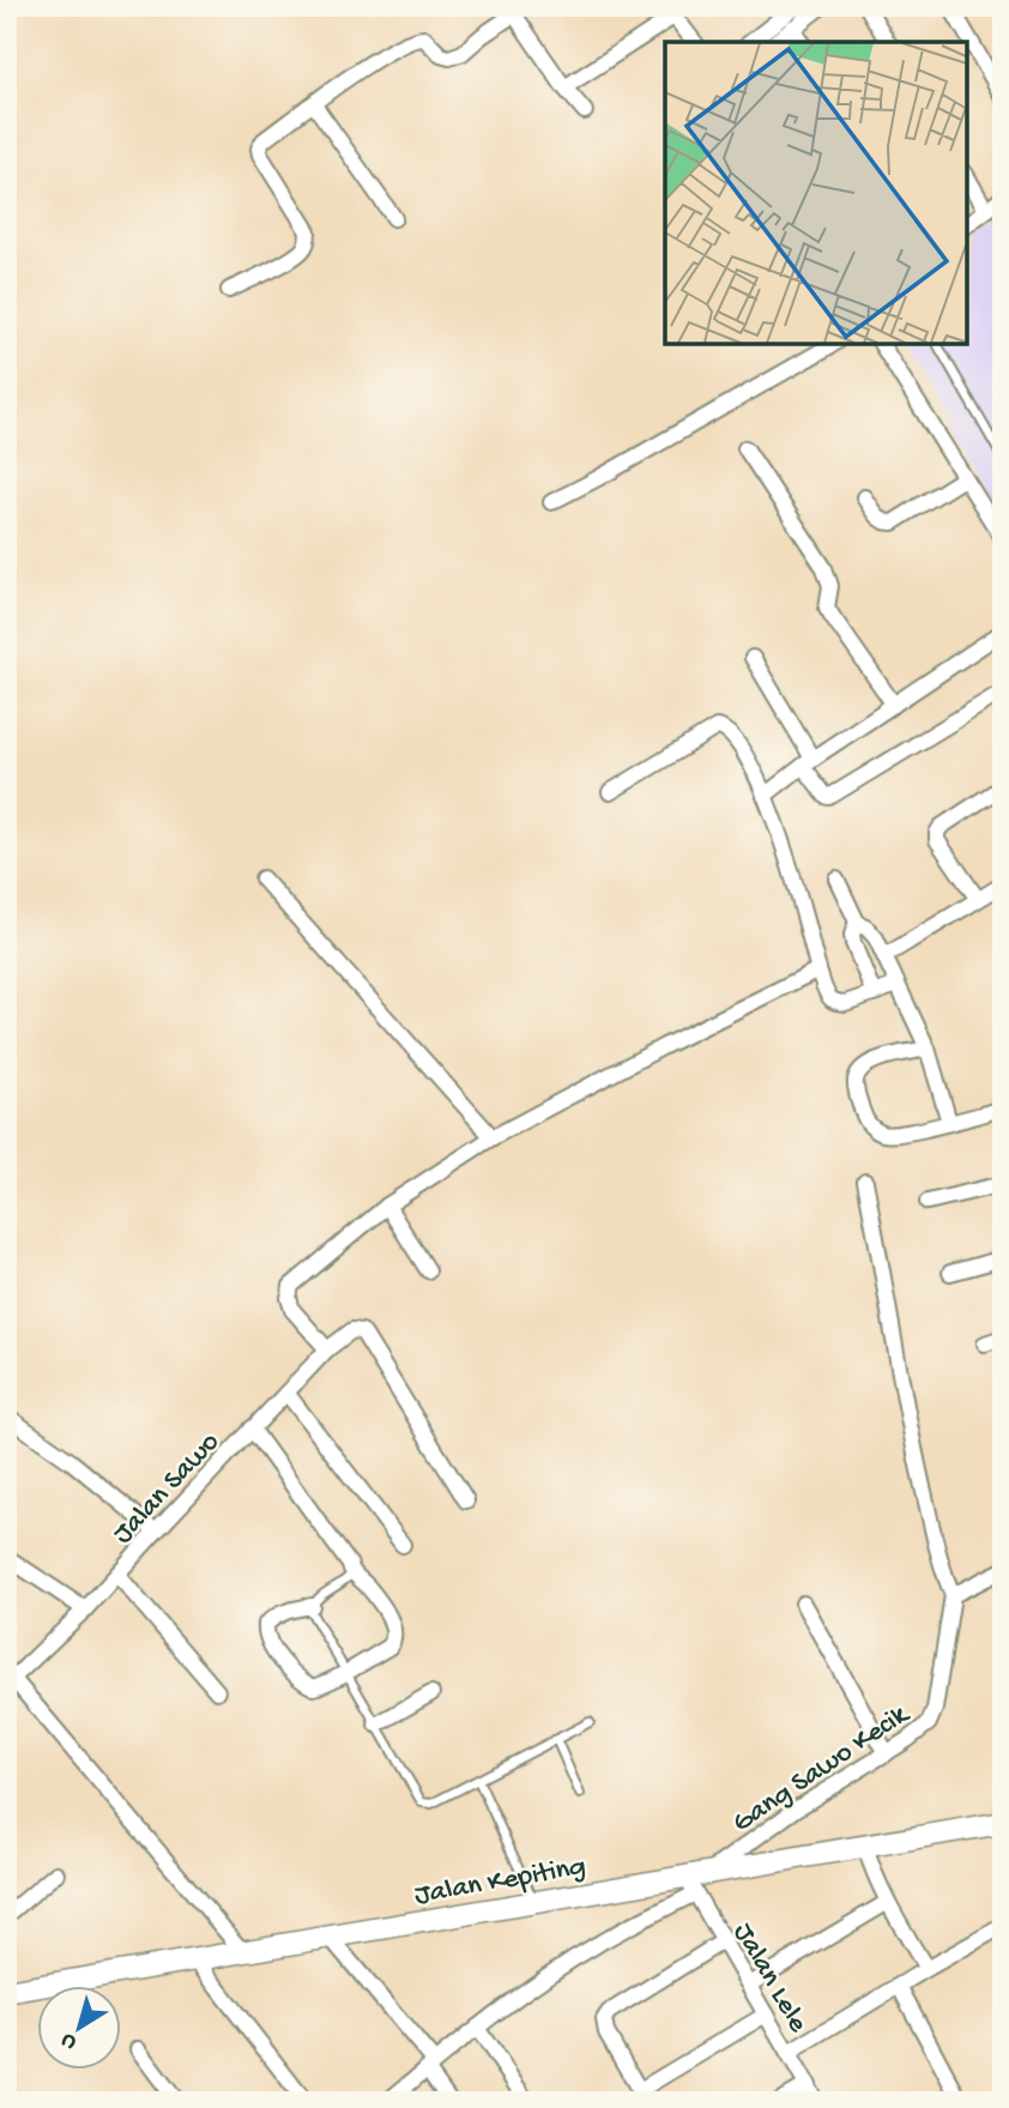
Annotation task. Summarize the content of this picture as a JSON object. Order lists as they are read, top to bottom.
{
  "streets": {
    "main road": ["Jalan Kepiting"],
    "street": ["Jalan Sawo", "Gang Sawo Kecik", "Jalan Lele"]
  },
  "crossings": [
    ["Gang Sawo Kecik", "Jalan Kepiting"],
    ["Jalan Kepiting", "Jalan Lele"]
  ],
  "north": "bottom left"
}
